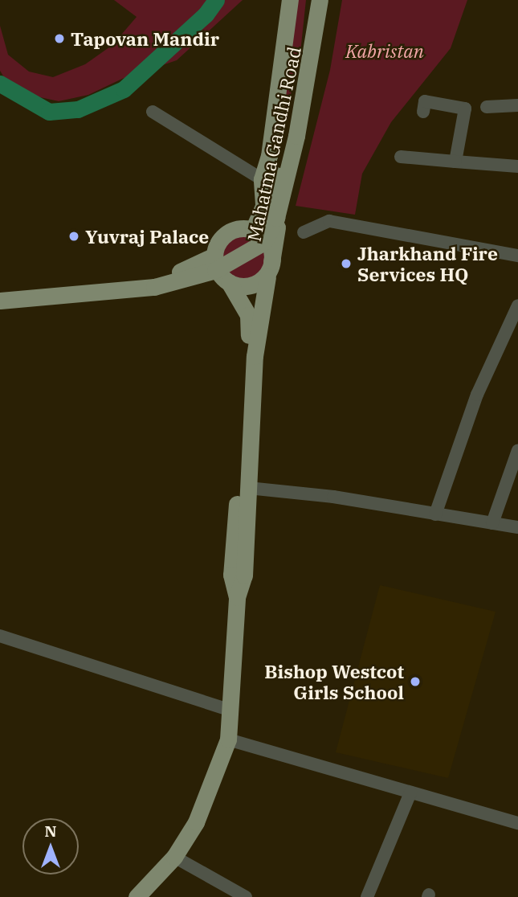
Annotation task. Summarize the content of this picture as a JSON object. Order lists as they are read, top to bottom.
{
  "streets": {
    "main road": ["Mahatma Gandhi Road"]
  },
  "parks": ["Kabristan"],
  "places": [
    "Tapovan Mandir",
    "Yuvraj Palace",
    "Jharkhand Fire Services HQ",
    "Bishop Westcot Girls School"
  ],
  "north": "top"
}
